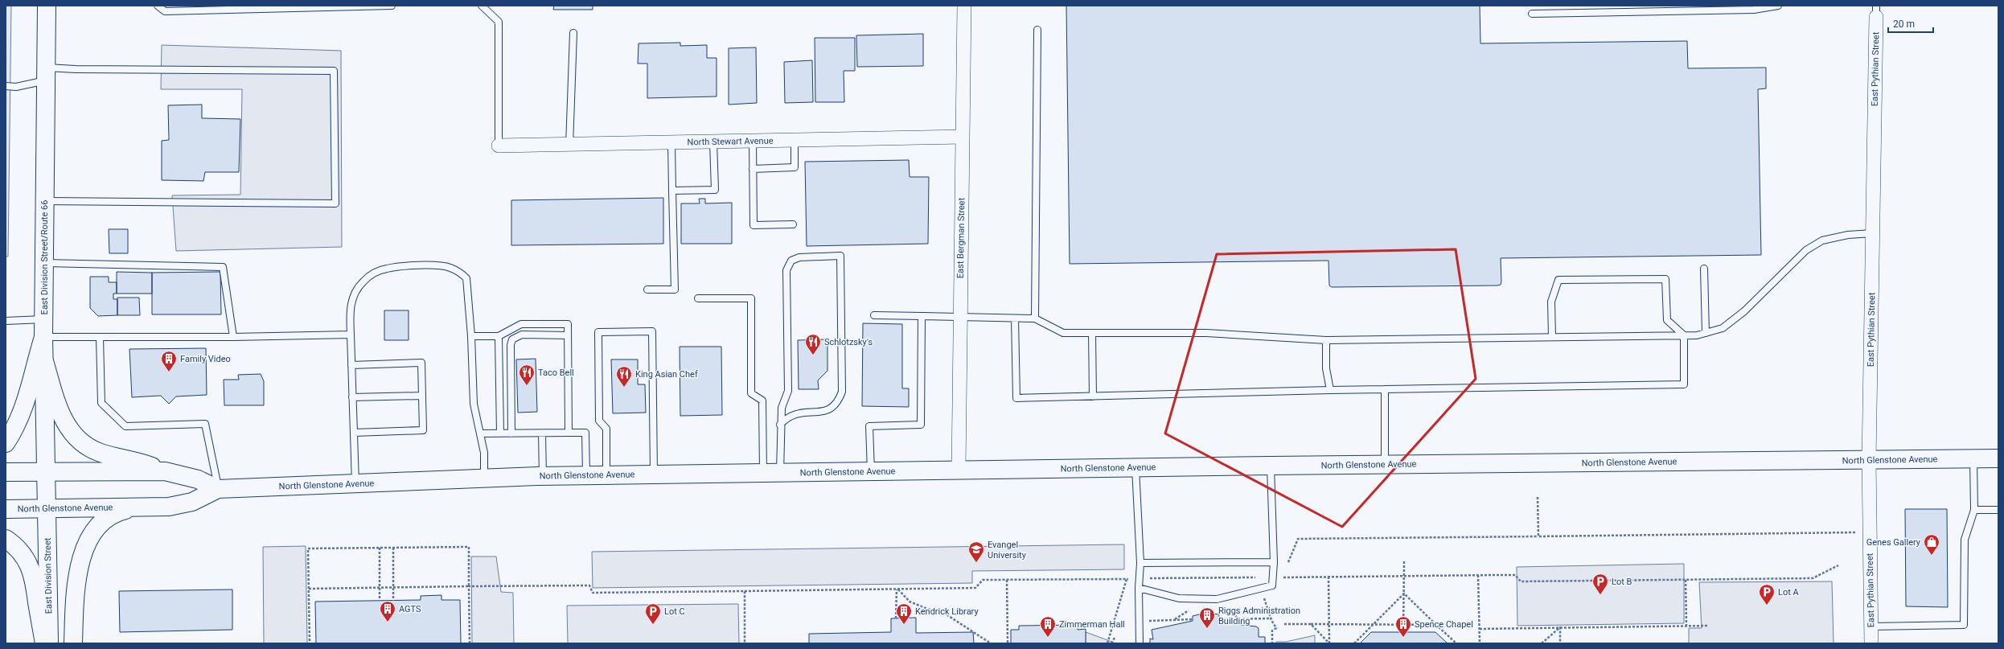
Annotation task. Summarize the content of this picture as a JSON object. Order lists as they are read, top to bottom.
{
  "streets": {
    "main road": ["East Division Street/Route 66", "North Glenstone Avenue", "East Division Street"],
    "street": ["East Pythian Street", "North Stewart Avenue", "East Bergman Street"]
  },
  "crossings": [
    ["East Pythian Street", "North Glenstone Avenue"],
    ["North Stewart Avenue", "East Bergman Street"],
    ["East Bergman Street", "North Glenstone Avenue"],
    ["East Division Street/Route 66", "North Glenstone Avenue"],
    ["East Division Street/Route 66", "East Division Street"],
    ["North Glenstone Avenue", "East Division Street"]
  ],
  "places": {
    "restaurant": ["Schlotzsky's", "Taco Bell", "King Asian Chef"],
    "building": [
      "Family Video",
      "AGTS",
      "Kendrick Library",
      "Riggs Administration Building",
      "Zimmerman Hall",
      "Spence Chapel"
    ],
    "shop": ["Genes Gallery"],
    "school or university": ["Evangel University"],
    "parking": ["Lot B", "Lot A", "Lot C"]
  },
  "scale_bar": "20 m"
}
